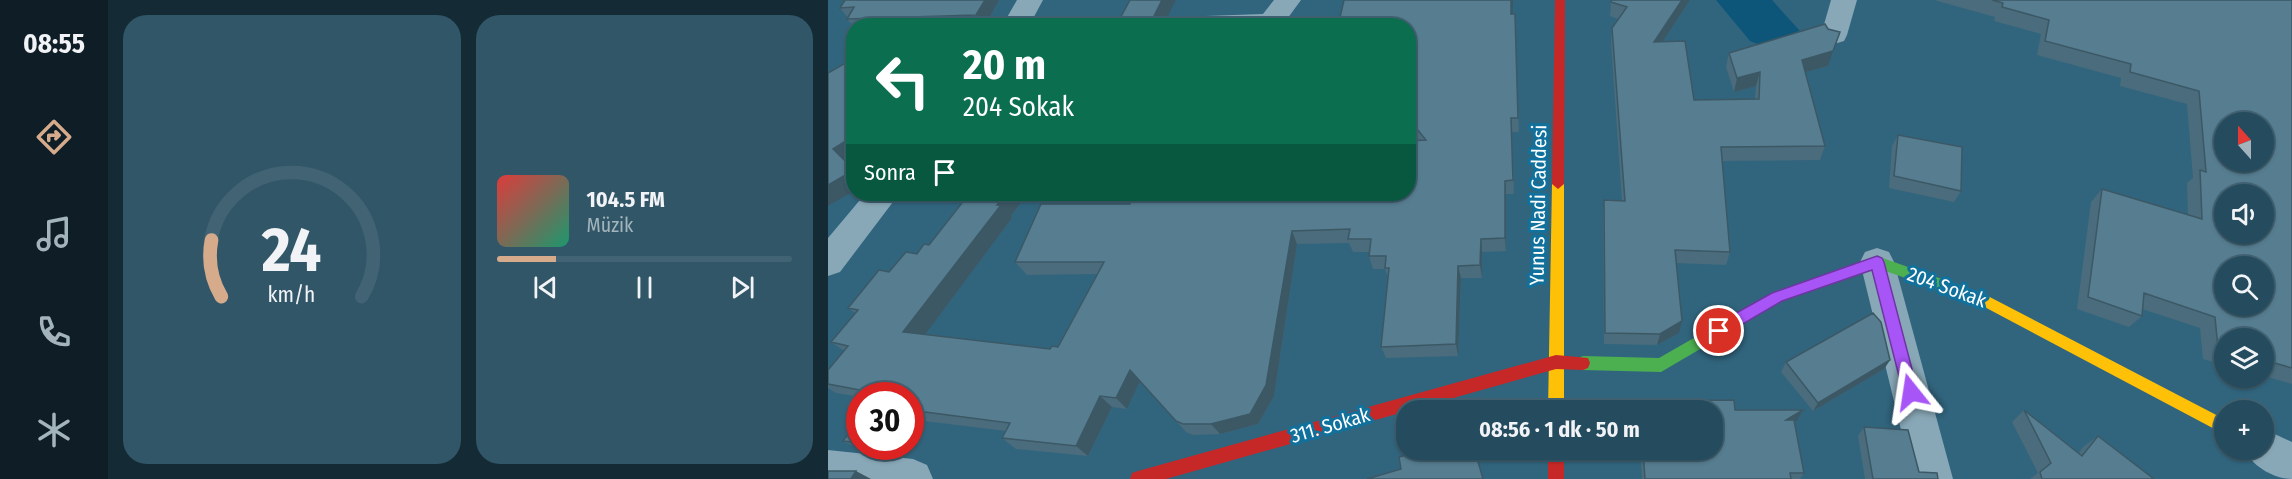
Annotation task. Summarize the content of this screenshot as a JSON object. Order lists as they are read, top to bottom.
{
  "streets": {
    "street": ["Yunus Nadi Caddesi", "204 Sokak", "311. Sokak"]
  },
  "crossings": [
    ["Yunus Nadi Caddesi", "311. Sokak"]
  ],
  "north": "top",
  "page": {
    "tabs": "08:55",
    "turn": ["20 m", "204 Sokak"],
    "map_buttons": "+",
    "then": "Sonra",
    "song": ["104.5 FM", "Müzik"],
    "limit": "30",
    "trip": "08:56 · 1 dk · 50 m",
    "gauge": ["24", "km/h"]
  }
}
